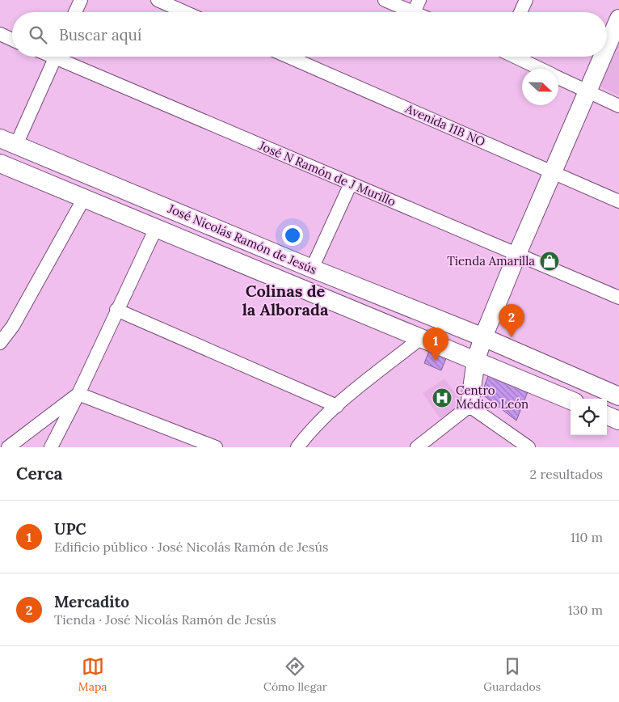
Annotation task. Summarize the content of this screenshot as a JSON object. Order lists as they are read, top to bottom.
{
  "streets": {
    "street": ["Avenida 11B NO", "José N Ramón de J Murillo", "José Nicolás Ramón de Jesús"]
  },
  "districts": ["Colinas de la Alborada"],
  "places": {
    "shop": ["Tienda Amarilla"],
    "hospital": ["Centro Médico León"]
  },
  "north": "right",
  "page": {
    "search": "Buscar aquí",
    "pins": ["2", "1"],
    "heading": ["Cerca", "2 resultados"],
    "list": [
      {
        "mark": "1",
        "name": "UPC",
        "note": "Edificio público · José Nicolás Ramón de Jesús",
        "value": "110 m"
      },
      {
        "mark": "2",
        "name": "Mercadito",
        "note": "Tienda · José Nicolás Ramón de Jesús",
        "value": "130 m"
      }
    ],
    "nav": ["Mapa", "Cómo llegar", "Guardados"]
  }
}
